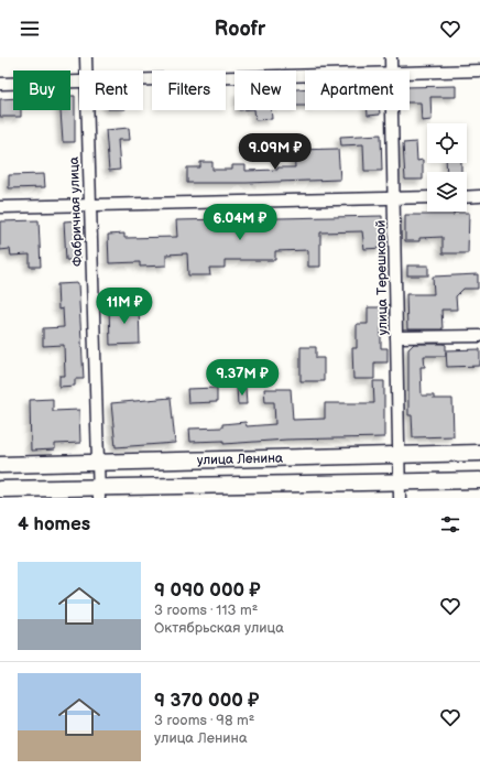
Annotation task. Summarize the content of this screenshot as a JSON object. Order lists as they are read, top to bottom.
{
  "streets": {
    "street": ["Фабричная улица", "улица Терешковой", "улица Ленина"]
  },
  "crossings": [
    ["Фабричная улица", "улица Ленина"],
    ["улица Терешковой", "улица Ленина"]
  ],
  "page": {
    "header": "Roofr",
    "chip": [
      "Buy",
      "Rent",
      "Filters",
      "New",
      "Apartment"
    ],
    "price": [
      "9.09M ₽",
      "6.04M ₽",
      "11M ₽",
      "9.37M ₽"
    ],
    "heading": "4 homes",
    "list": [
      {
        "name": "9 090 000 ₽",
        "note": "3 rooms · 113 m² · Октябрьская улица"
      },
      {
        "name": "9 370 000 ₽",
        "note": "3 rooms · 98 m² · улица Ленина"
      }
    ]
  }
}
